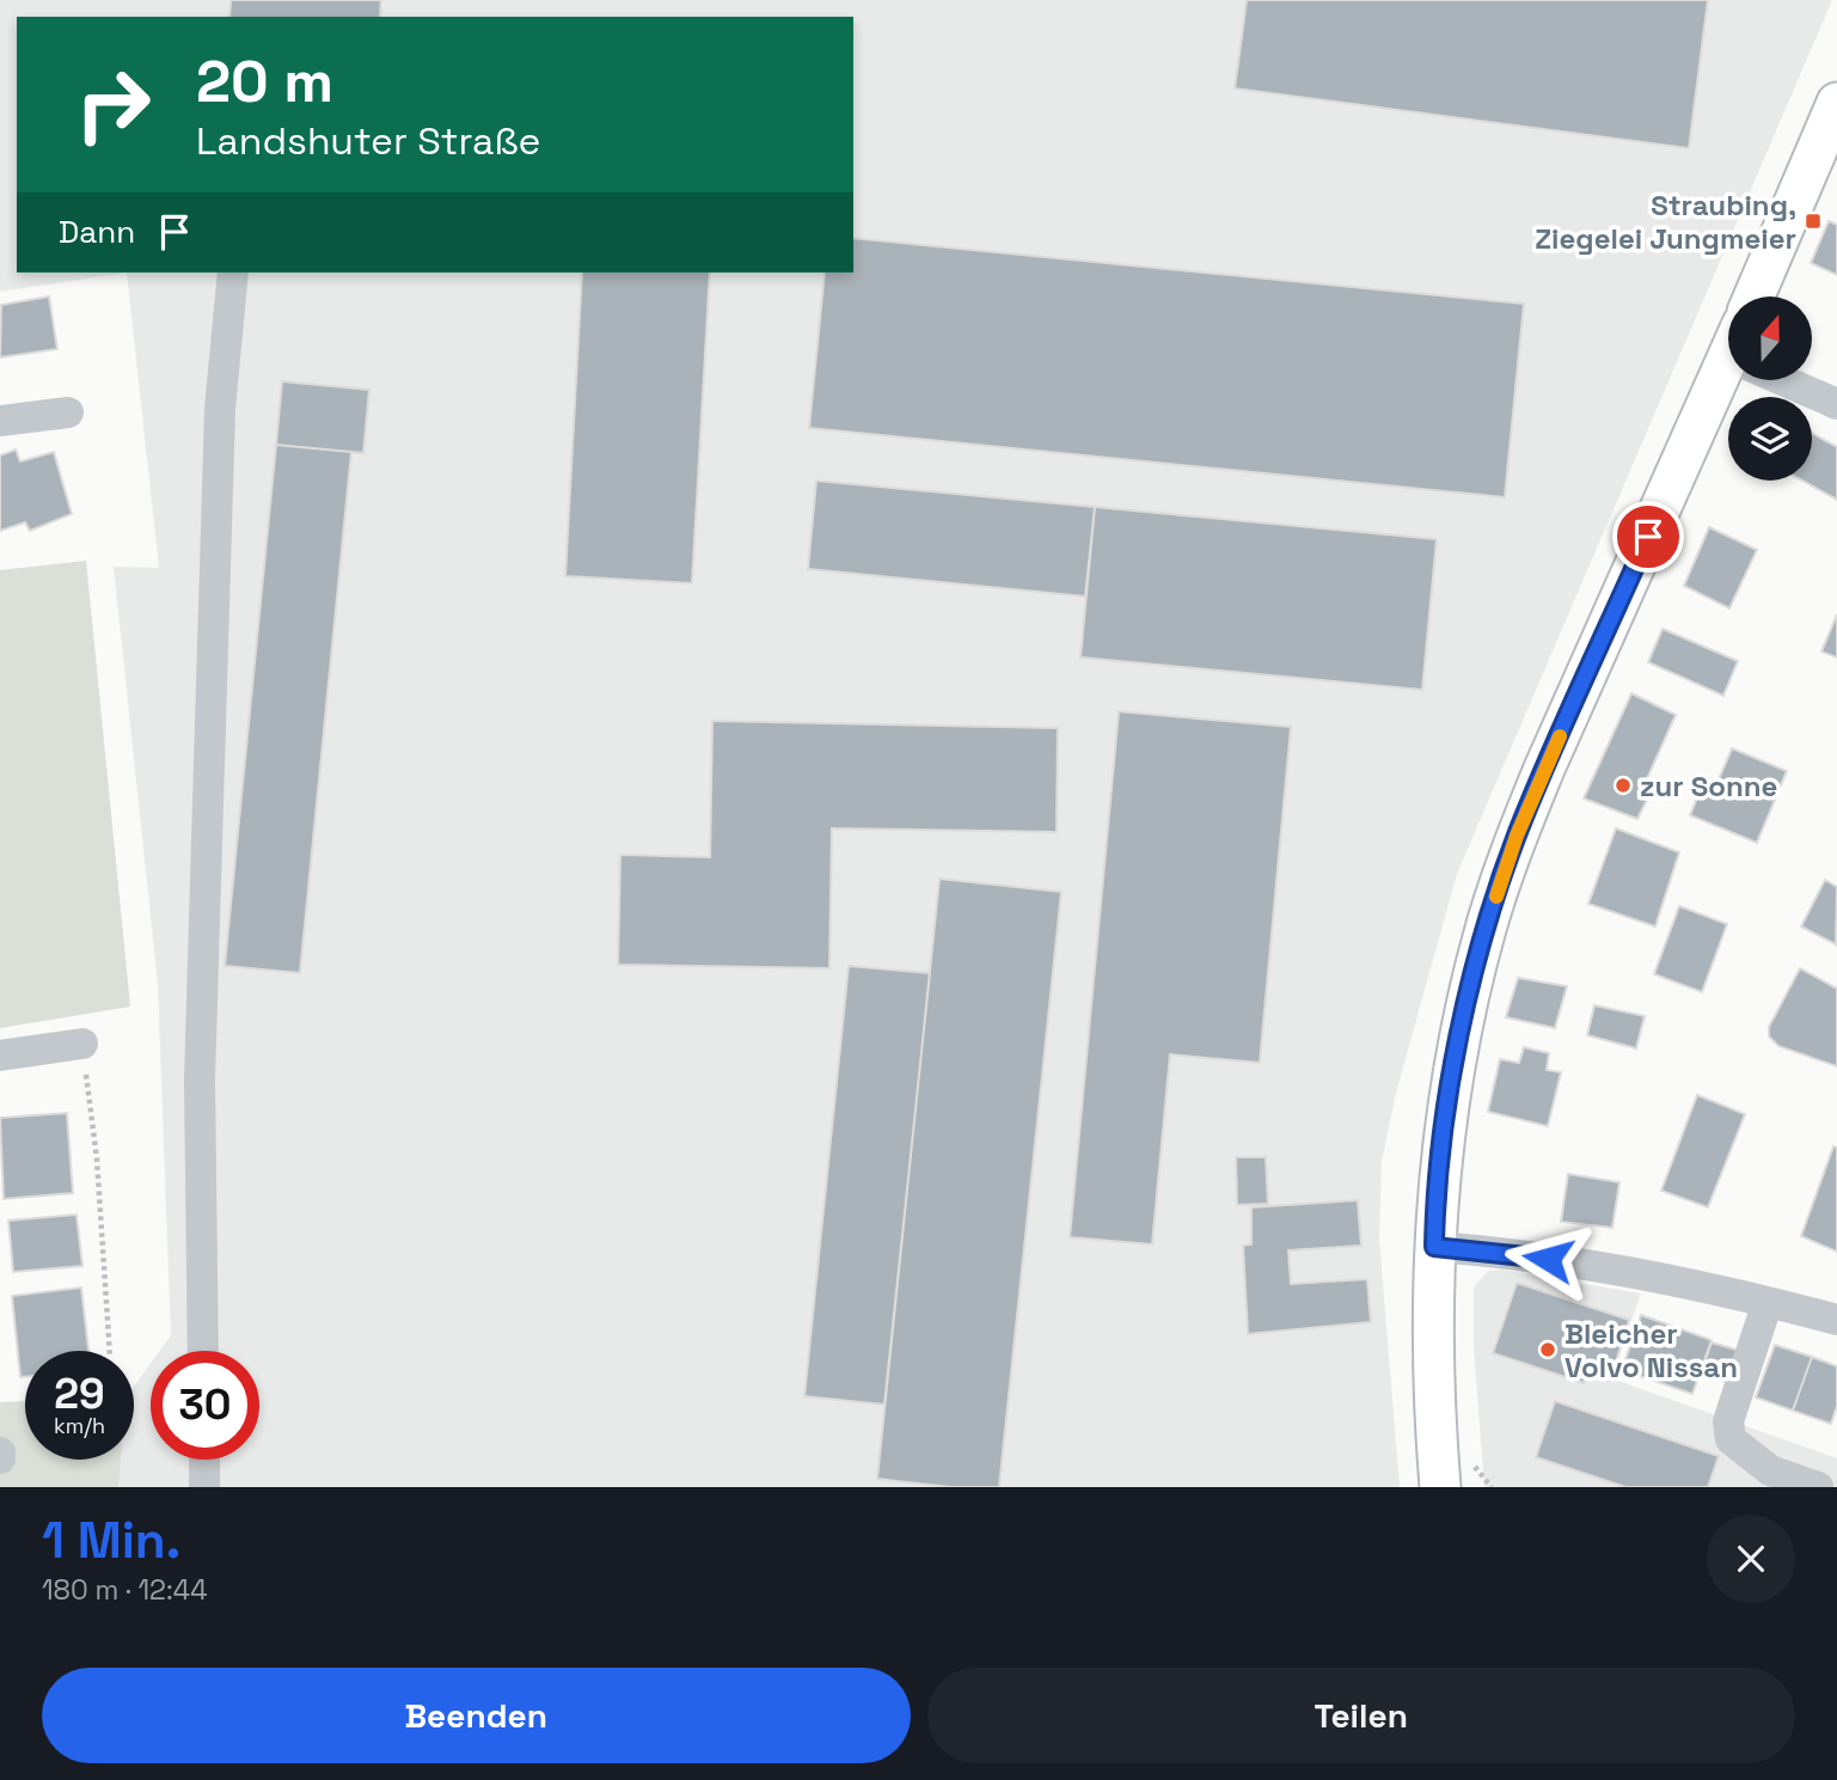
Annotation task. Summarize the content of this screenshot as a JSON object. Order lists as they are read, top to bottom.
{
  "places": {
    "transit": ["Straubing, Ziegelei Jungmeier"],
    "other": ["zur Sonne", "Bleicher Volvo Nissan"]
  },
  "north": "top",
  "page": {
    "turn": ["20 m", "Landshuter Straße"],
    "then": "Dann",
    "speed": "29 km/h",
    "limit": "30",
    "heading": ["1 Min.", "180 m · 12:44"],
    "buttons": ["Beenden", "Teilen"]
  }
}
